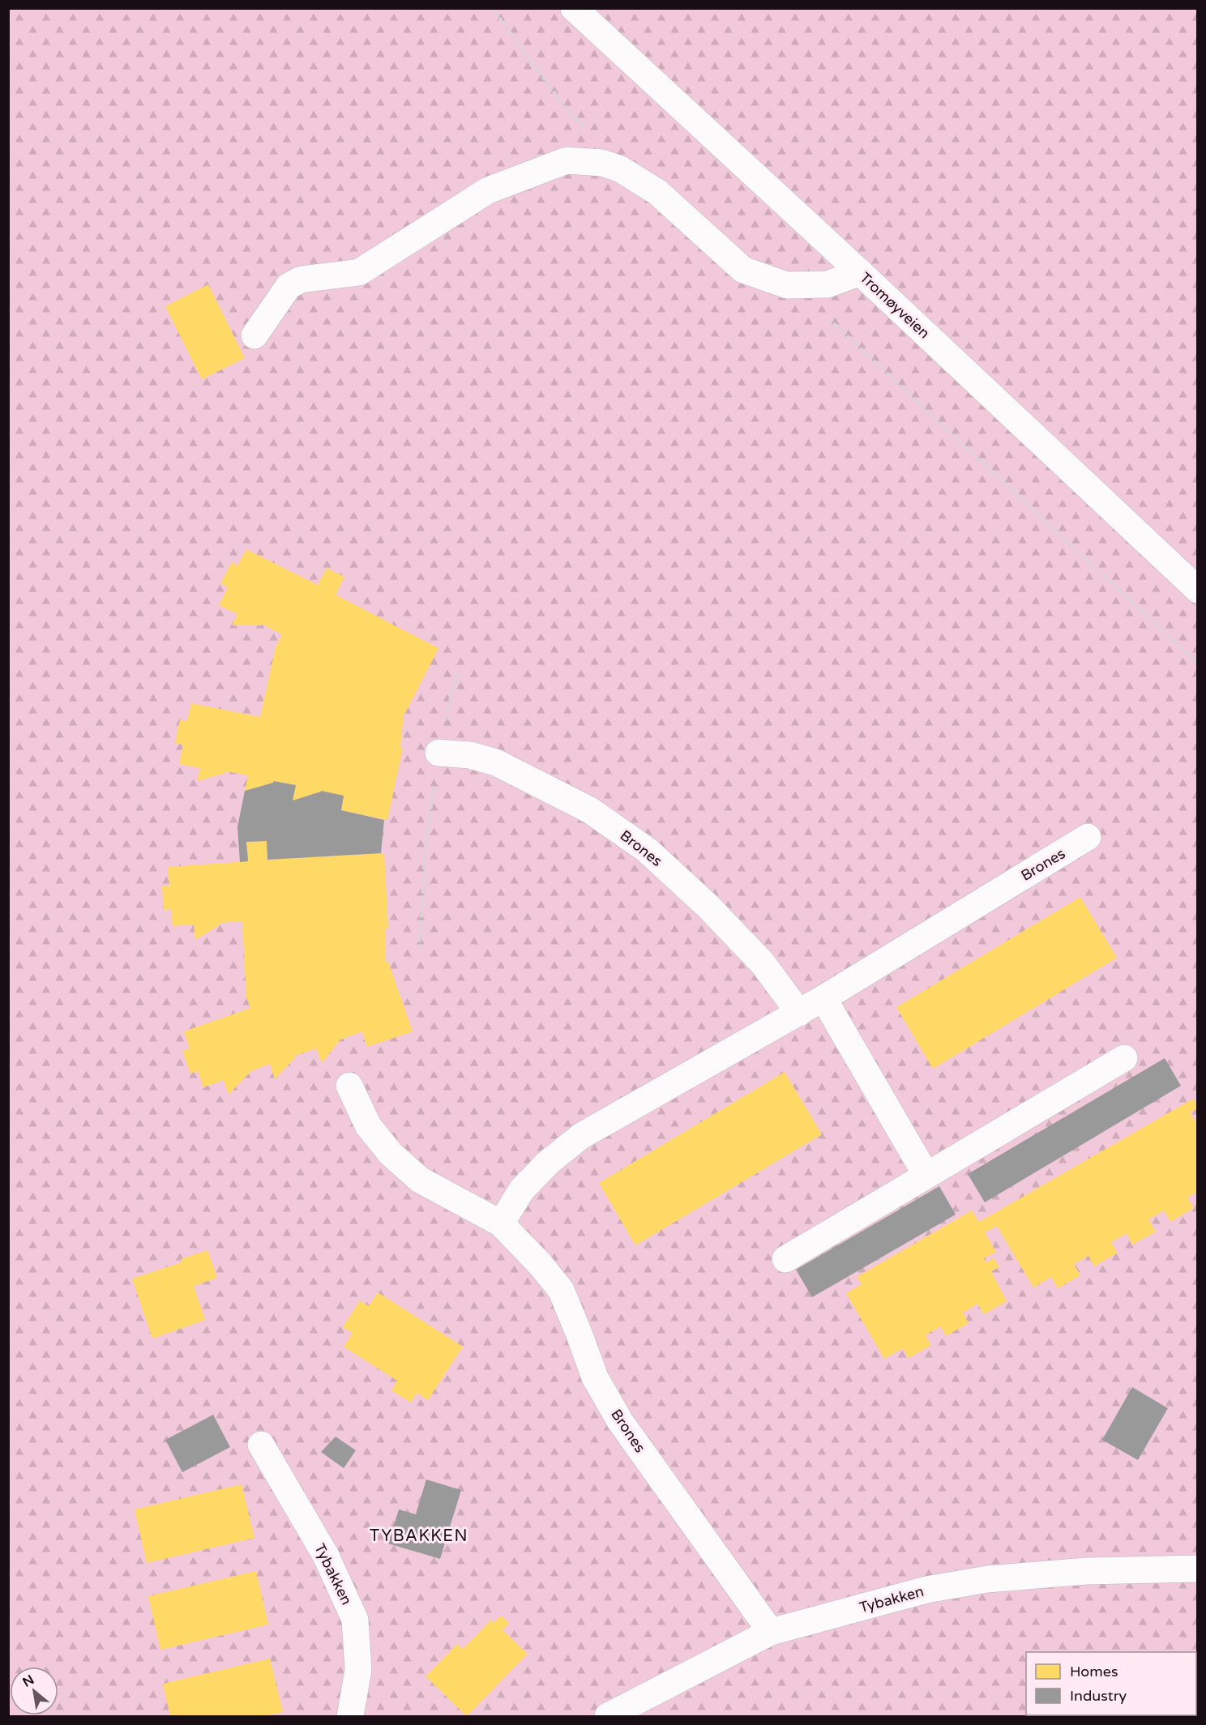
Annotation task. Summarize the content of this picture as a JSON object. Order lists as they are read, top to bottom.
{
  "streets": {
    "street": ["Tromøyveien", "Brones", "Tybakken"]
  },
  "crossings": [
    ["Brones", "Tybakken"]
  ],
  "districts": ["TYBAKKEN"],
  "legend": ["Homes", "Industry"],
  "north": "top left"
}
